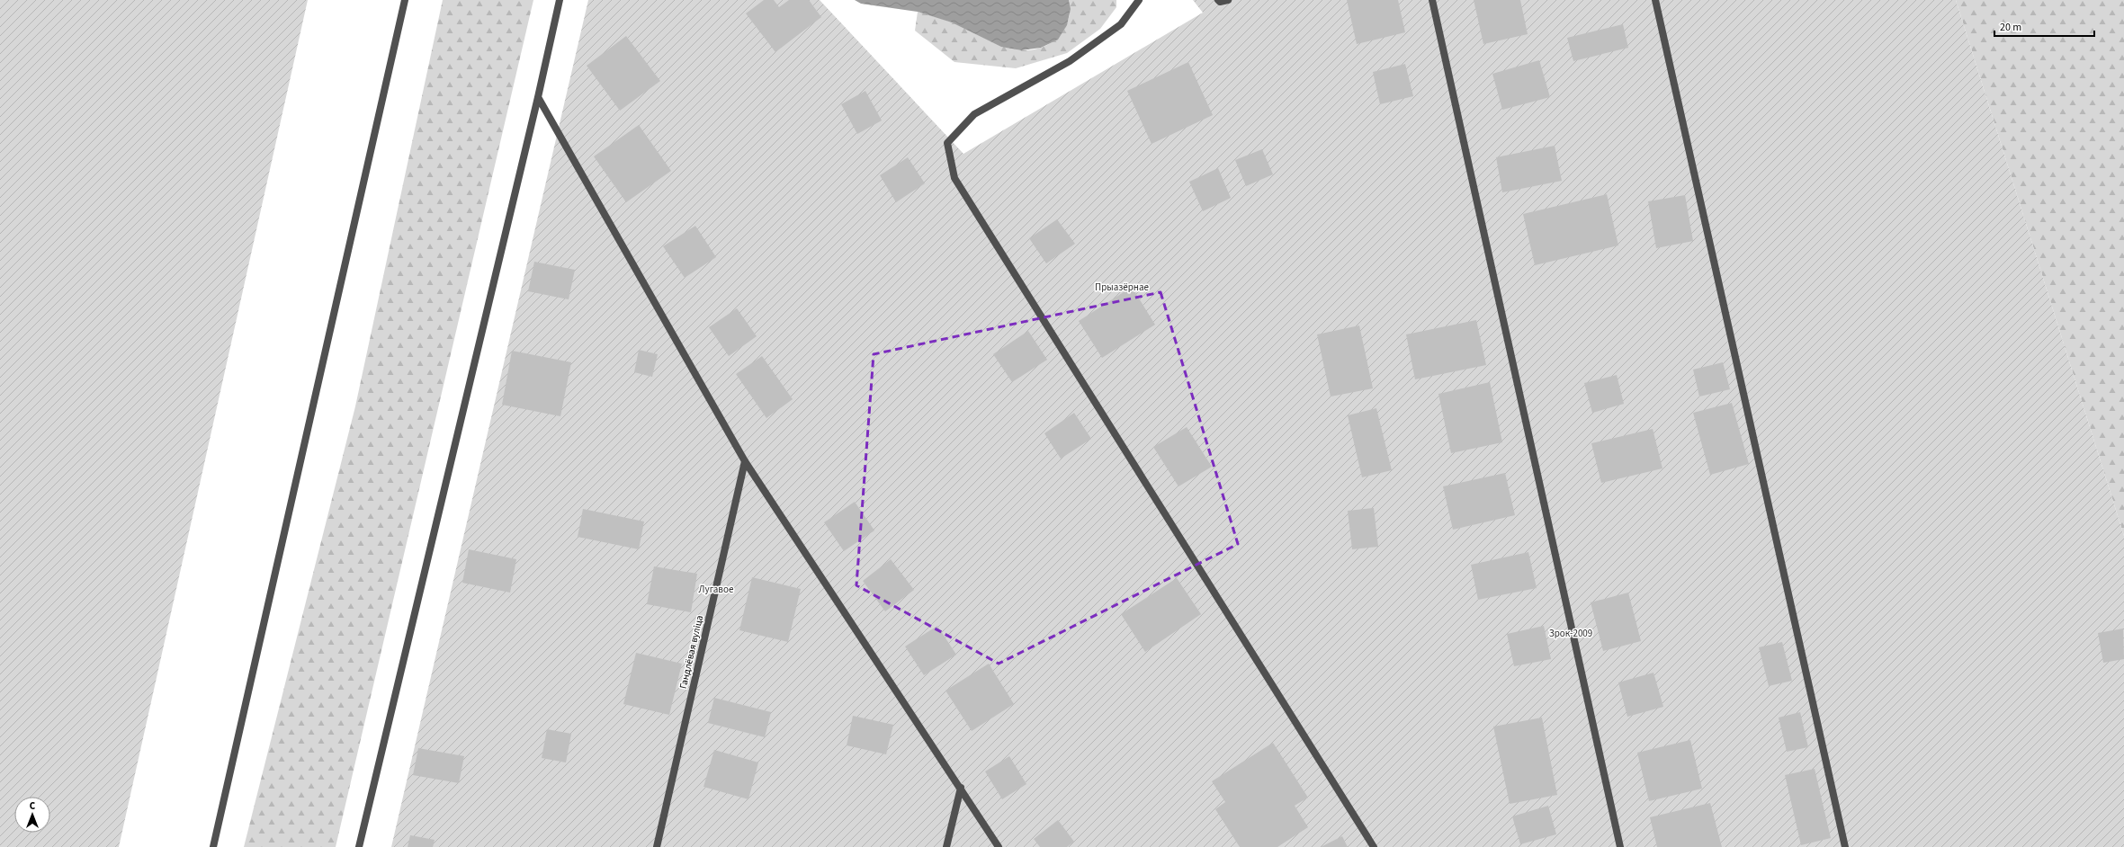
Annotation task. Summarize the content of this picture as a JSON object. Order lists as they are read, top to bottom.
{
  "streets": {
    "lane": ["Гандлёвая вуліца"]
  },
  "parks": ["Прыазёрнае", "Лугавое", "Зрок-2009"],
  "scale_bar": "20 m",
  "north": "top"
}
